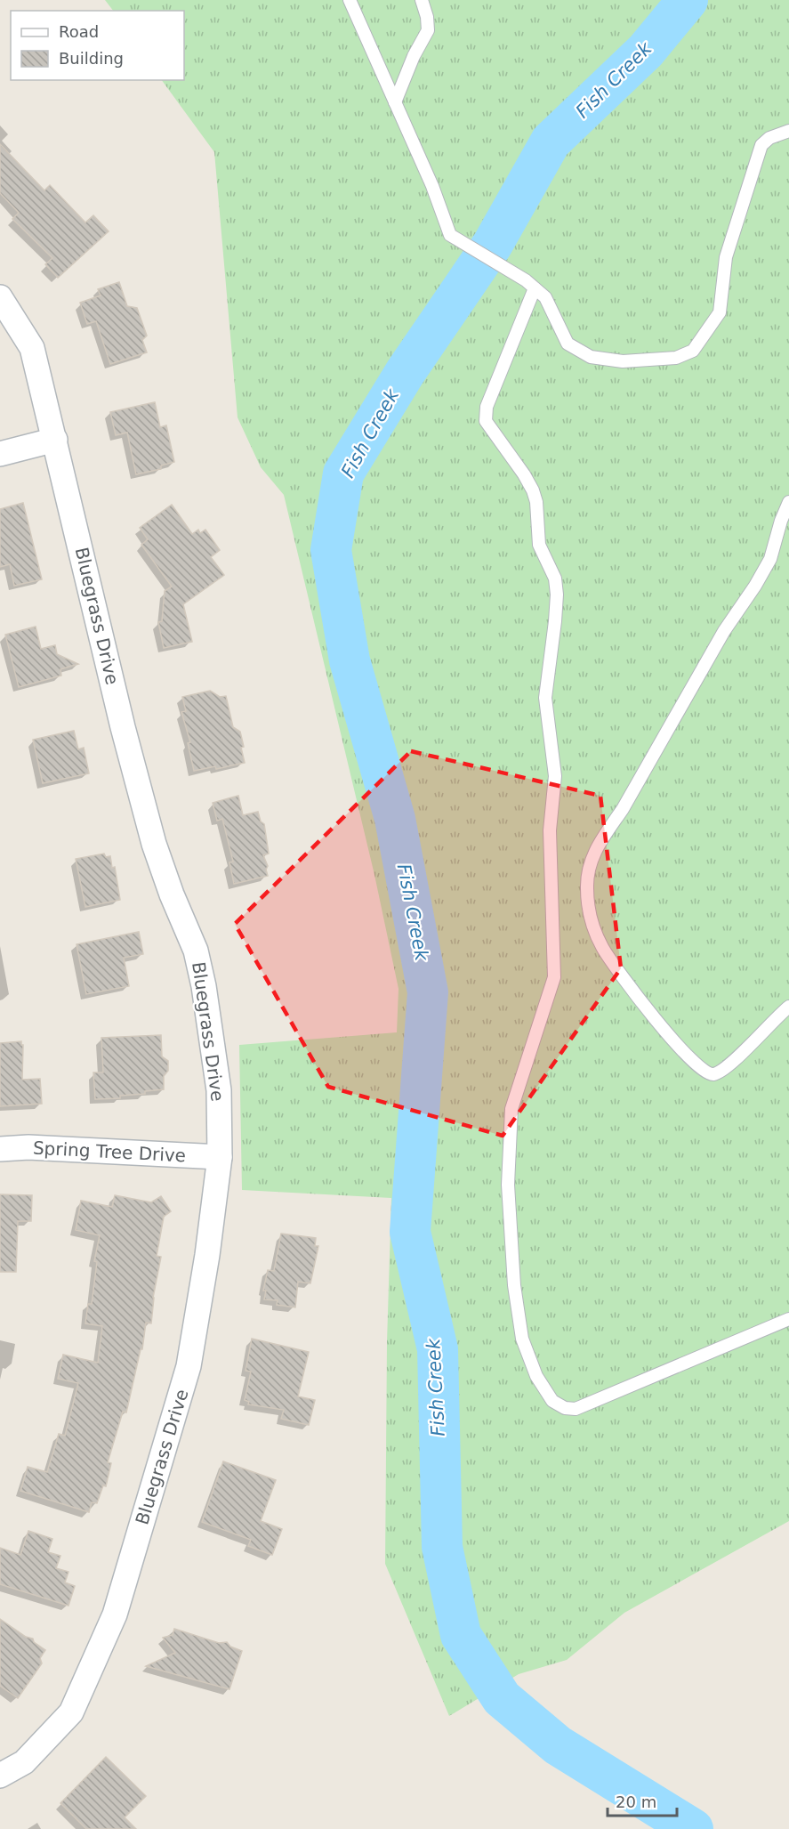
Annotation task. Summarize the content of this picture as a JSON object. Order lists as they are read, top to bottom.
{
  "streets": {
    "street": ["Bluegrass Drive", "Spring Tree Drive"]
  },
  "crossings": [
    ["Bluegrass Drive", "Spring Tree Drive"]
  ],
  "water": ["Fish Creek"],
  "legend": ["Road", "Building"],
  "scale_bar": "20 m"
}
